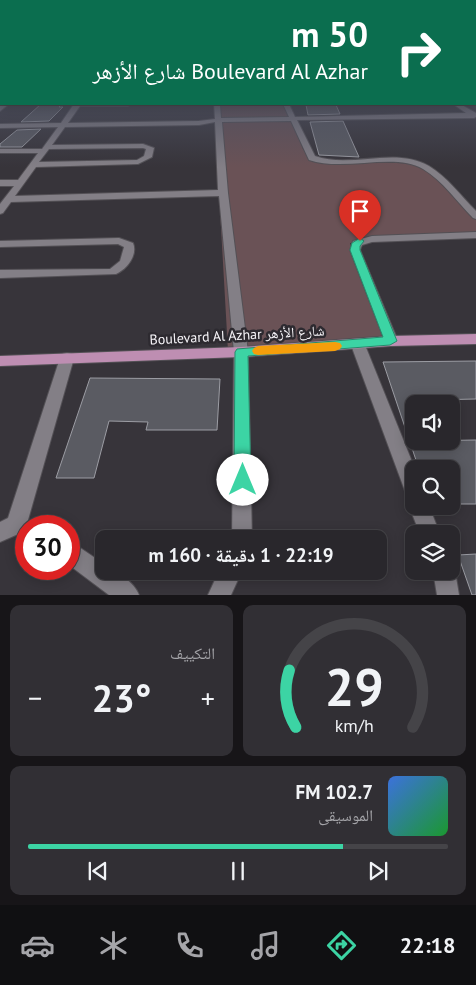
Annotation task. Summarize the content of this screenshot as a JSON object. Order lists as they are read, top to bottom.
{
  "streets": {
    "main road": ["Boulevard Al Azhar شارع الأزهر"]
  },
  "page": {
    "turn": ["50 m", "Boulevard Al Azhar شارع الأزهر"],
    "limit": "30",
    "trip": "22:19 · 1 دقيقة · 160 m",
    "tile": "التكييف",
    "heat": ["−", "23°", "+"],
    "song": ["102.7 FM", "الموسيقى"],
    "tabs": "22:18",
    "gauge": ["29", "km/h"]
  }
}
